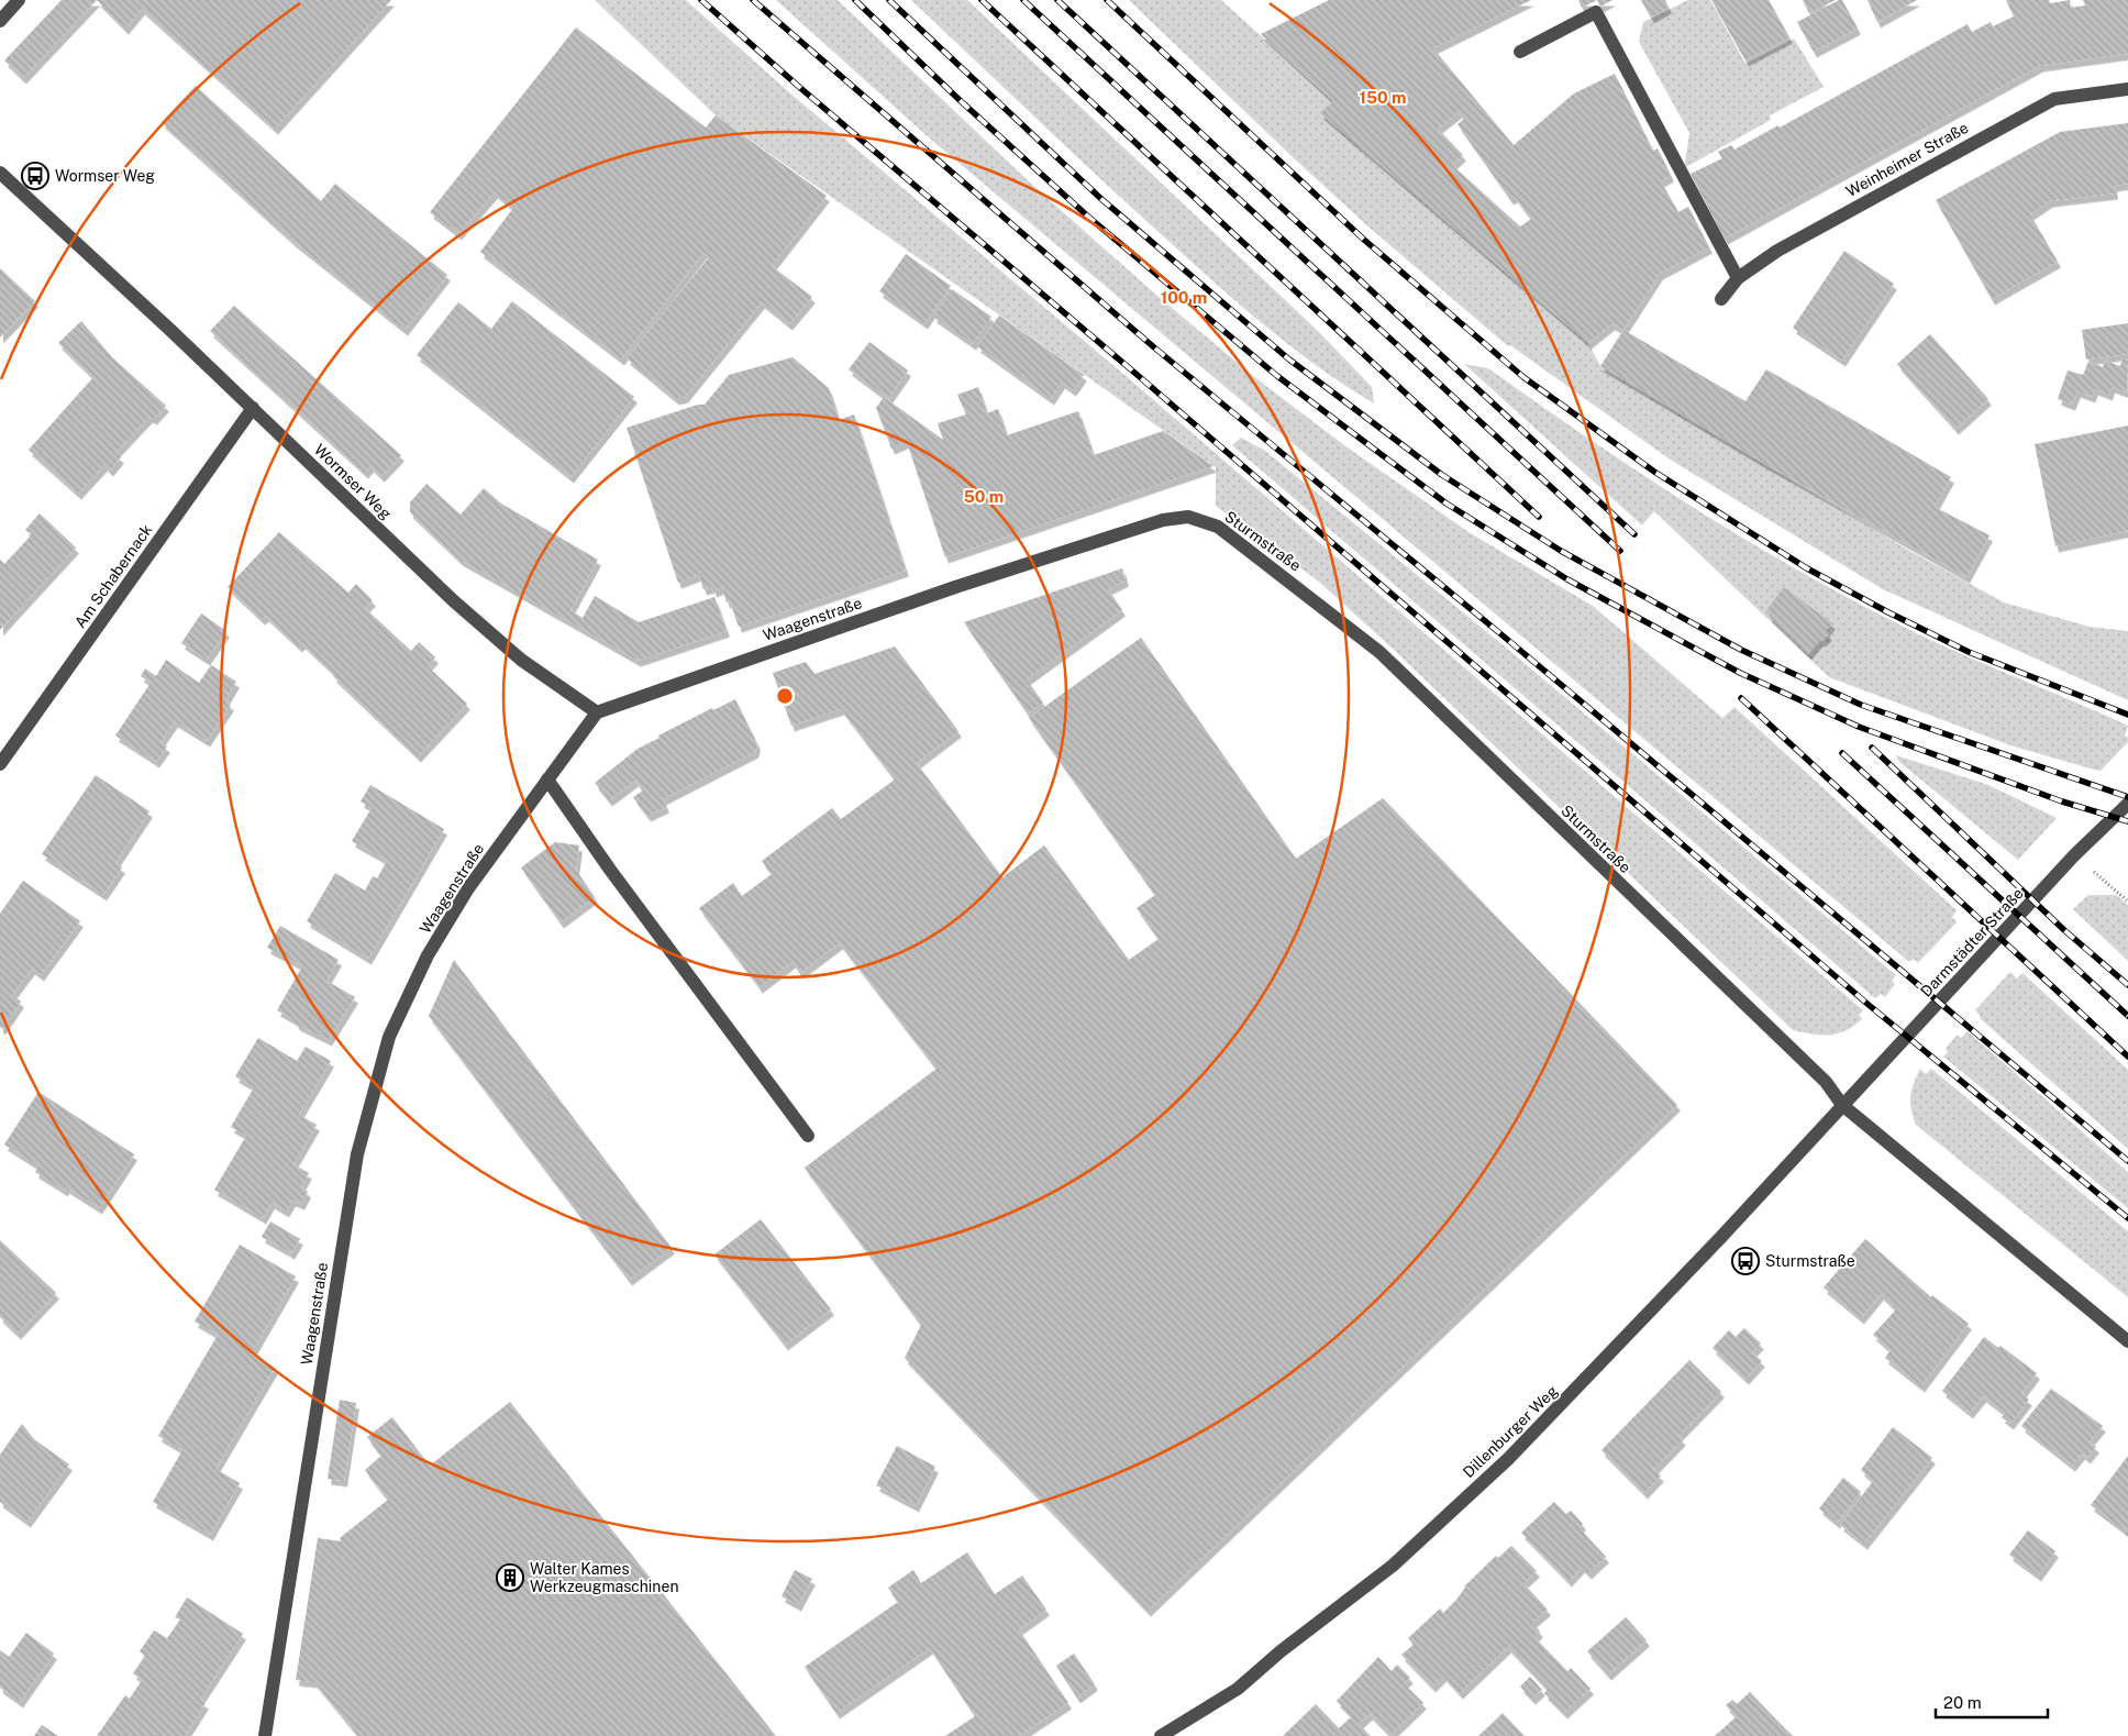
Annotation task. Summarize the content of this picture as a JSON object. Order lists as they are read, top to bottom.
{
  "streets": {
    "street": [
      "Weinheimer Straße",
      "Wormser Weg",
      "Sturmstraße",
      "Am Schabernack",
      "Waagenstraße",
      "Darmstädter Straße",
      "Dillenburger Weg"
    ]
  },
  "crossings": [
    ["Wormser Weg", "Am Schabernack"],
    ["Wormser Weg", "Waagenstraße"],
    ["Sturmstraße", "Waagenstraße"],
    ["Sturmstraße", "Darmstädter Straße"],
    ["Sturmstraße", "Dillenburger Weg"],
    ["Darmstädter Straße", "Dillenburger Weg"]
  ],
  "places": {
    "bus stop": ["Wormser Weg", "Sturmstraße"],
    "building": ["Walter Kames Werkzeugmaschinen"]
  },
  "scale_bar": "20 m",
  "rings": ["150 m", "100 m", "50 m"]
}
